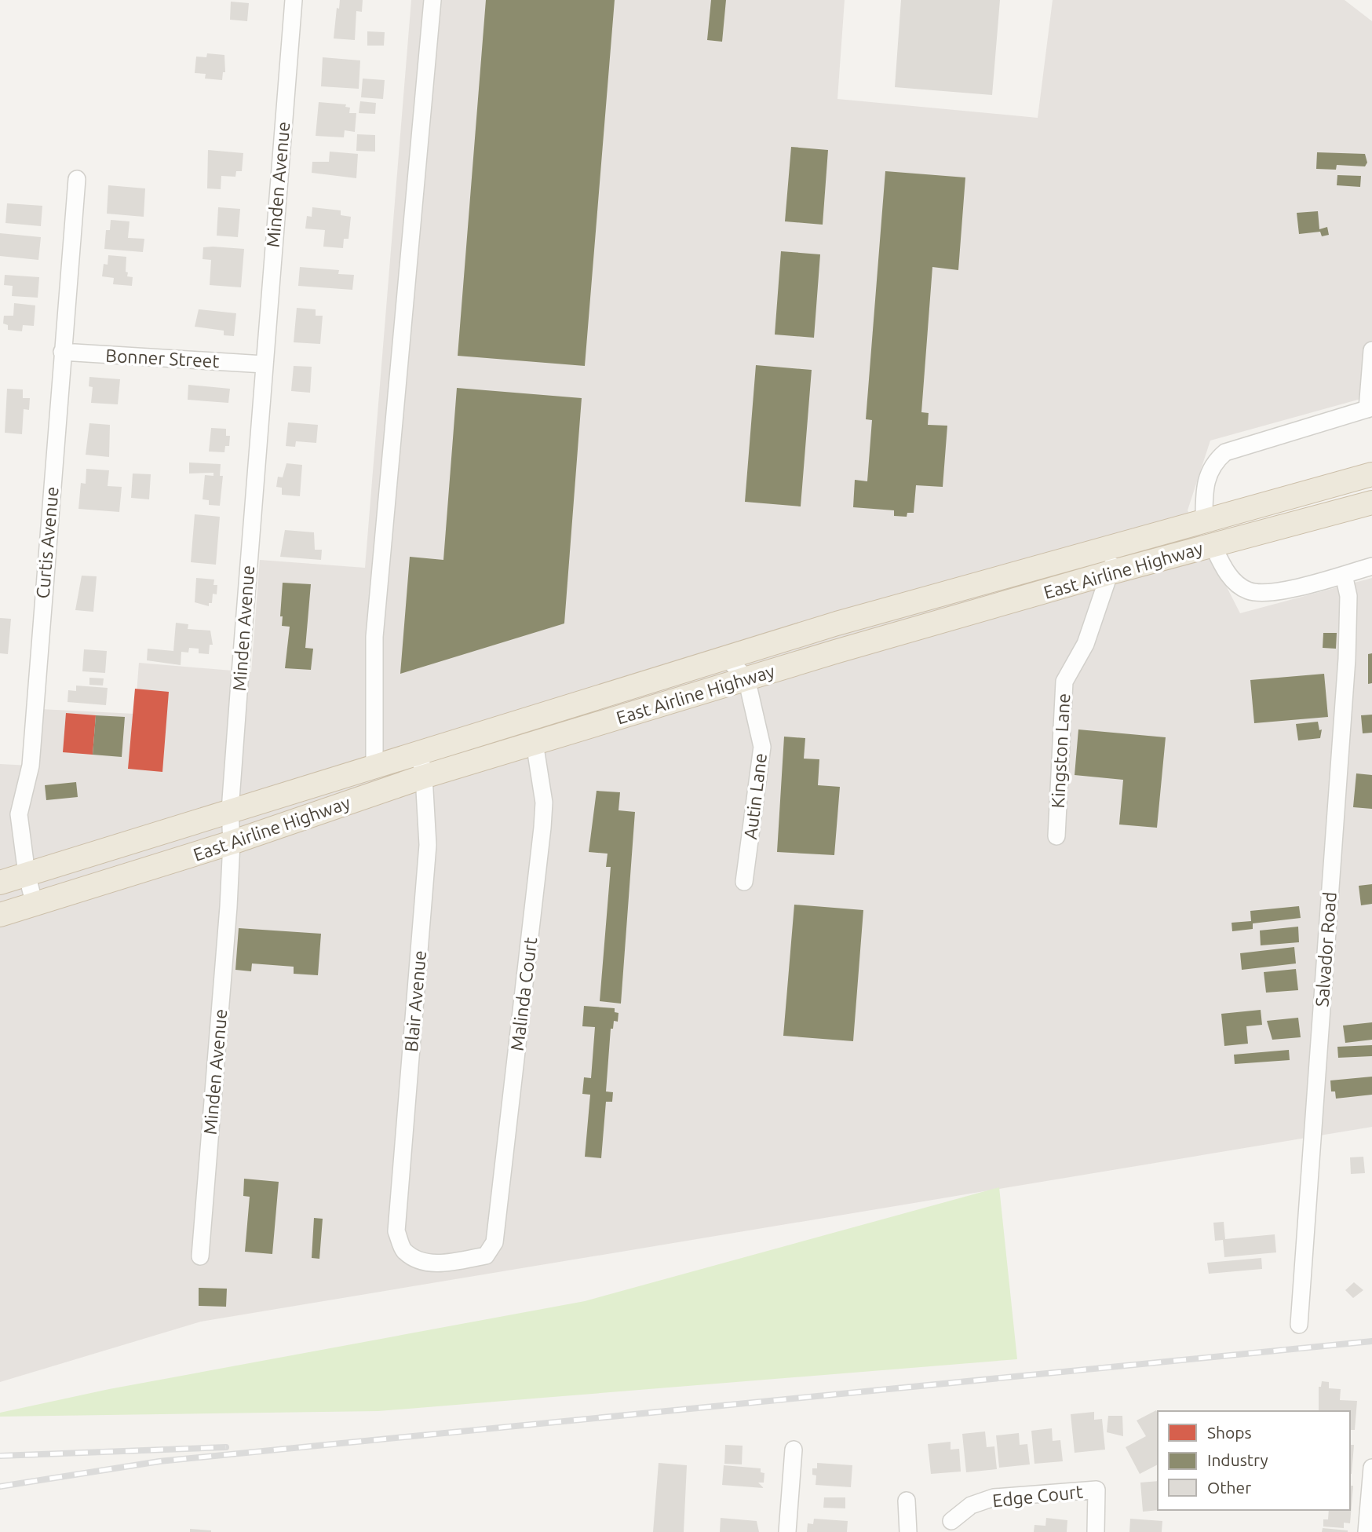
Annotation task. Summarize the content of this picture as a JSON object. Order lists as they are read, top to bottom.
{
  "streets": {
    "highway": ["East Airline Highway"],
    "street": [
      "Minden Avenue",
      "Bonner Street",
      "Curtis Avenue",
      "Kingston Lane",
      "Autin Lane",
      "Salvador Road",
      "Malinda Court",
      "Blair Avenue",
      "Edge Court"
    ]
  },
  "crossings": [
    ["Minden Avenue", "Bonner Street"],
    ["Minden Avenue", "East Airline Highway"],
    ["Bonner Street", "Curtis Avenue"],
    ["Curtis Avenue", "East Airline Highway"],
    ["East Airline Highway", "Kingston Lane"],
    ["East Airline Highway", "Autin Lane"],
    ["East Airline Highway", "Malinda Court"],
    ["East Airline Highway", "Blair Avenue"],
    ["Malinda Court", "Blair Avenue"]
  ],
  "legend": ["Shops", "Industry", "Other"]
}
